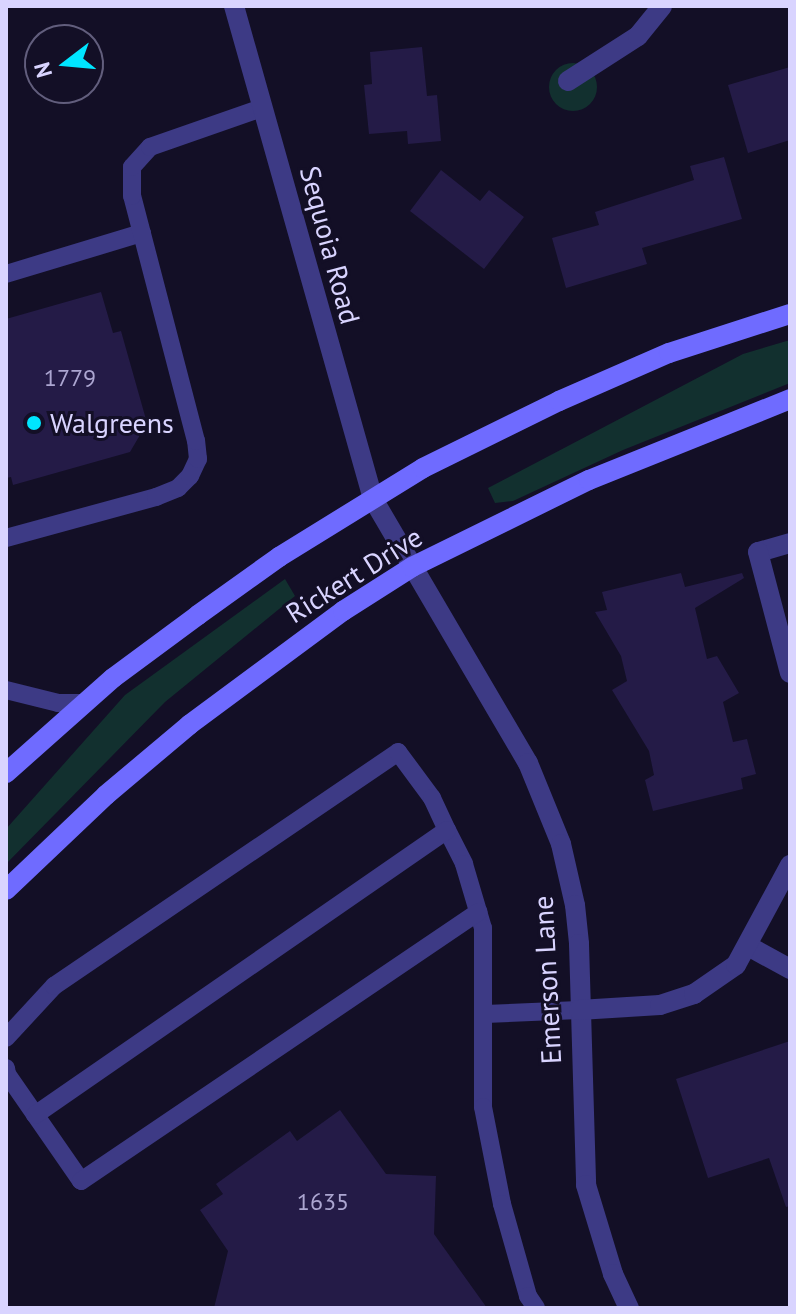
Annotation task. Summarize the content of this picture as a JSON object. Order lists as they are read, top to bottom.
{
  "streets": {
    "street": ["Sequoia Road", "Rickert Drive", "Emerson Lane"]
  },
  "crossings": [
    ["Sequoia Road", "Rickert Drive"],
    ["Sequoia Road", "Emerson Lane"],
    ["Rickert Drive", "Emerson Lane"]
  ],
  "places": ["Walgreens"],
  "house_numbers": ["1779", "1635"],
  "north": "left"
}
